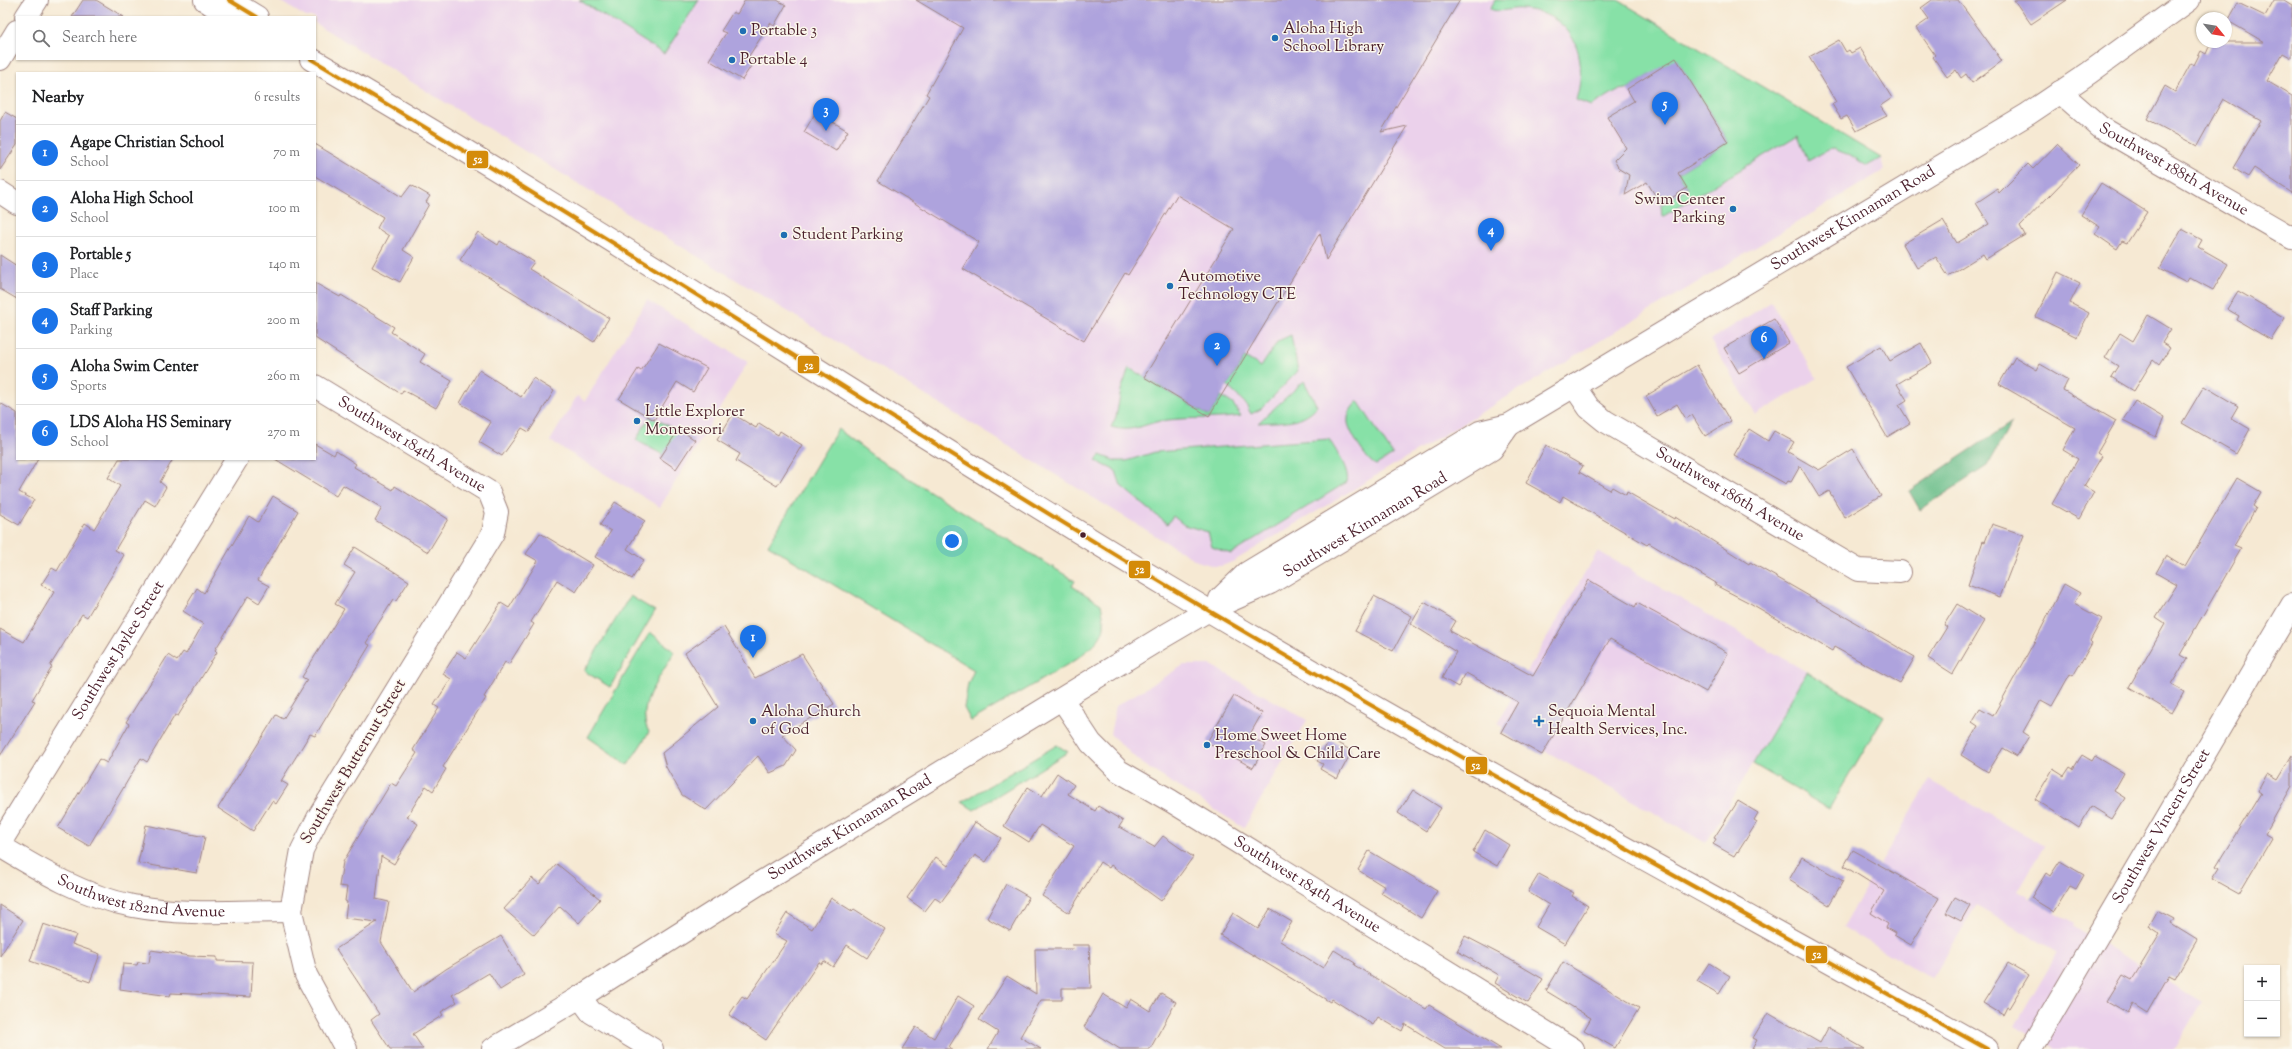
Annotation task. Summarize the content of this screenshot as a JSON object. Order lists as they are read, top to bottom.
{
  "streets": {
    "main road": [
      "Southwest 188th Avenue",
      "Southwest Kinnaman Road",
      "Southwest 184th Avenue",
      "Southwest 186th Avenue",
      "Southwest Jaylee Street",
      "Southwest Butternut Street",
      "Southwest Vincent Street",
      "Southwest 182nd Avenue"
    ]
  },
  "crossings": [
    ["Southwest 188th Avenue", "Southwest Kinnaman Road"],
    ["Southwest Kinnaman Road", "Southwest 184th Avenue"],
    ["Southwest Kinnaman Road", "Southwest 186th Avenue"],
    ["Southwest 184th Avenue", "Southwest Butternut Street"],
    ["Southwest Jaylee Street", "Southwest 182nd Avenue"],
    ["Southwest Butternut Street", "Southwest 182nd Avenue"]
  ],
  "places": {
    "other": [
      "Portable 3",
      "Aloha High School Library",
      "Portable 4",
      "Swim Center Parking",
      "Student Parking",
      "Automotive Technology CTE",
      "Little Explorer Montessori",
      "Aloha Church of God",
      "Home Sweet Home Preschool & Child Care"
    ],
    "health": ["Sequoia Mental Health Services, Inc."]
  },
  "lines": ["transit line 52"],
  "north": "bottom right",
  "page": {
    "search": "Search here",
    "heading": ["Nearby", "6 results"],
    "pins": [
      "5",
      "3",
      "4",
      "6",
      "2",
      "1"
    ],
    "list": [
      {
        "mark": "1",
        "name": "Agape Christian School",
        "note": "School",
        "value": "70 m"
      },
      {
        "mark": "2",
        "name": "Aloha High School",
        "note": "School",
        "value": "100 m"
      },
      {
        "mark": "3",
        "name": "Portable 5",
        "note": "Place",
        "value": "140 m"
      },
      {
        "mark": "4",
        "name": "Staff Parking",
        "note": "Parking",
        "value": "200 m"
      },
      {
        "mark": "5",
        "name": "Aloha Swim Center",
        "note": "Sports",
        "value": "260 m"
      },
      {
        "mark": "6",
        "name": "LDS Aloha HS Seminary",
        "note": "School",
        "value": "270 m"
      }
    ],
    "map_buttons": ["+", "−"]
  }
}
